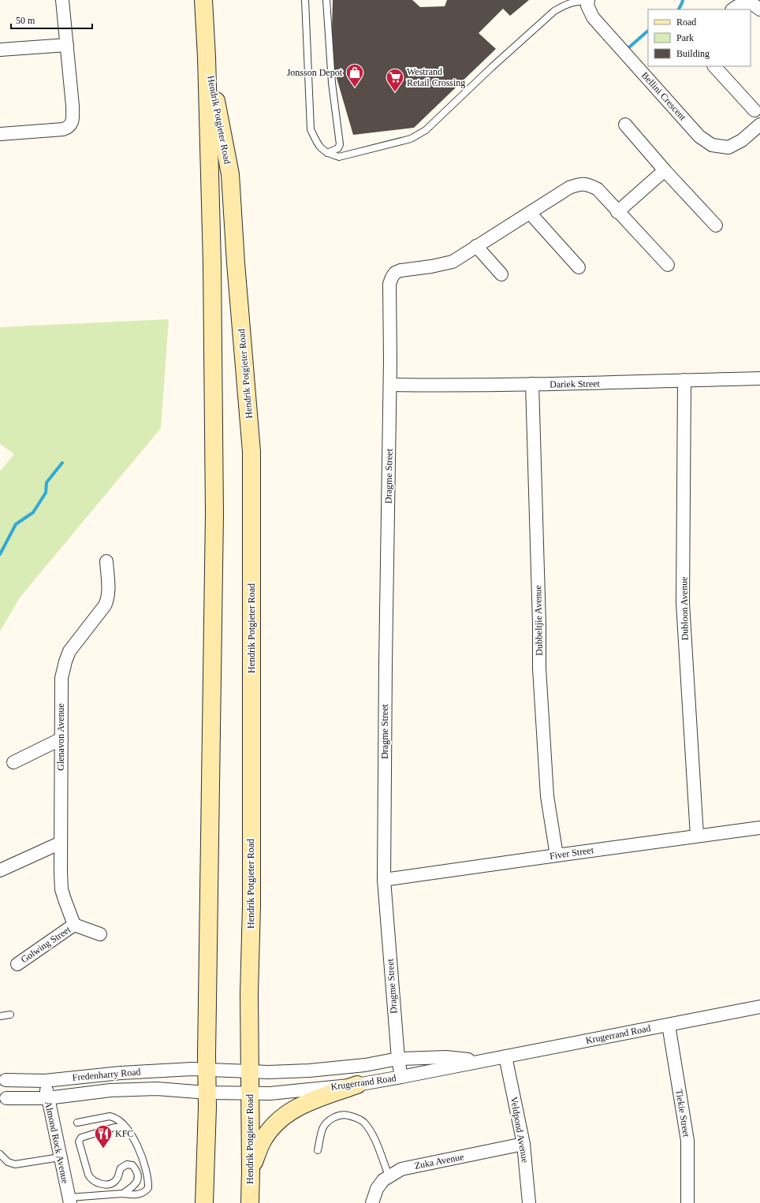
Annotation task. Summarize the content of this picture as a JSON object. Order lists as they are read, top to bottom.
{
  "streets": {
    "main road": ["Hendrik Potgieter Road"],
    "street": [
      "Bellini Crescent",
      "Dariek Street",
      "Dragme Street",
      "Dubloon Avenue",
      "Dubbeltjie Avenue",
      "Glenavon Avenue",
      "Fiver Street",
      "Golwing Street",
      "Krugerrand Road",
      "Fredenharry Road",
      "Tiekie Street",
      "Veldpond Avenue",
      "Almond Rock Avenue",
      "Zuka Avenue"
    ]
  },
  "crossings": [
    ["Hendrik Potgieter Road", "Krugerrand Road"],
    ["Hendrik Potgieter Road", "Fredenharry Road"],
    ["Dariek Street", "Dragme Street"],
    ["Dariek Street", "Dubloon Avenue"],
    ["Dariek Street", "Dubbeltjie Avenue"],
    ["Dragme Street", "Fiver Street"],
    ["Dragme Street", "Krugerrand Road"],
    ["Dubloon Avenue", "Fiver Street"],
    ["Dubbeltjie Avenue", "Fiver Street"],
    ["Glenavon Avenue", "Golwing Street"],
    ["Krugerrand Road", "Fredenharry Road"],
    ["Krugerrand Road", "Tiekie Street"],
    ["Krugerrand Road", "Veldpond Avenue"],
    ["Fredenharry Road", "Almond Rock Avenue"],
    ["Veldpond Avenue", "Zuka Avenue"]
  ],
  "places": {
    "shop": ["Jonsson Depot"],
    "supermarket": ["Westrand Retail Crossing"],
    "restaurant": ["KFC"]
  },
  "legend": ["Road", "Park", "Building"],
  "scale_bar": "50 m"
}
